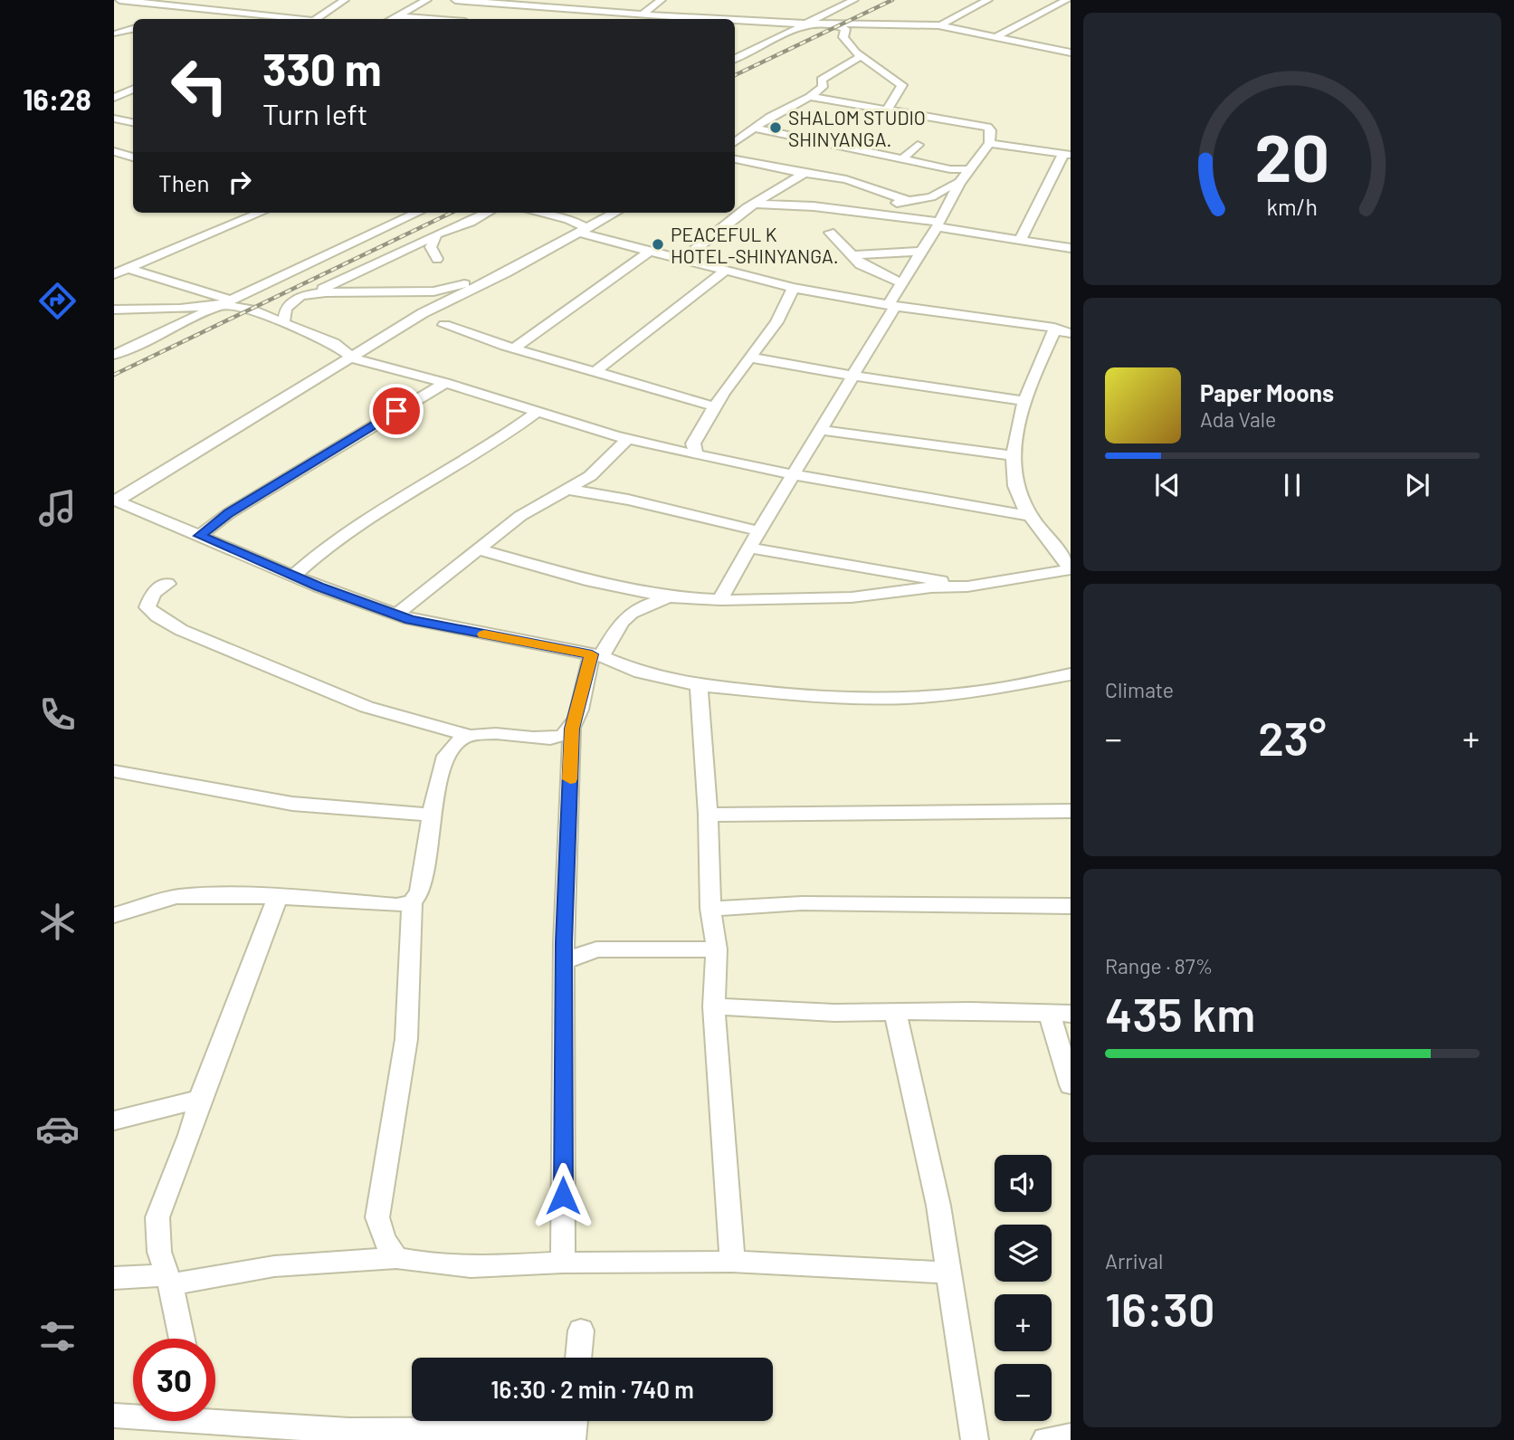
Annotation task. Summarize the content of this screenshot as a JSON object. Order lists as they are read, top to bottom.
{
  "places": ["SHALOM STUDIO SHINYANGA.", "PEACEFUL K HOTEL-SHINYANGA."],
  "page": {
    "tabs": "16:28",
    "turn": ["330 m", "Turn left"],
    "then": "Then",
    "song": ["Paper Moons", "Ada Vale"],
    "tile": [
      "Climate",
      ["Range · 87%", "435 km"],
      ["Arrival", "16:30"]
    ],
    "heat": ["−", "23°", "+"],
    "map_buttons": ["+", "−"],
    "limit": "30",
    "trip": "16:30 · 2 min · 740 m",
    "gauge": ["20", "km/h"]
  }
}
